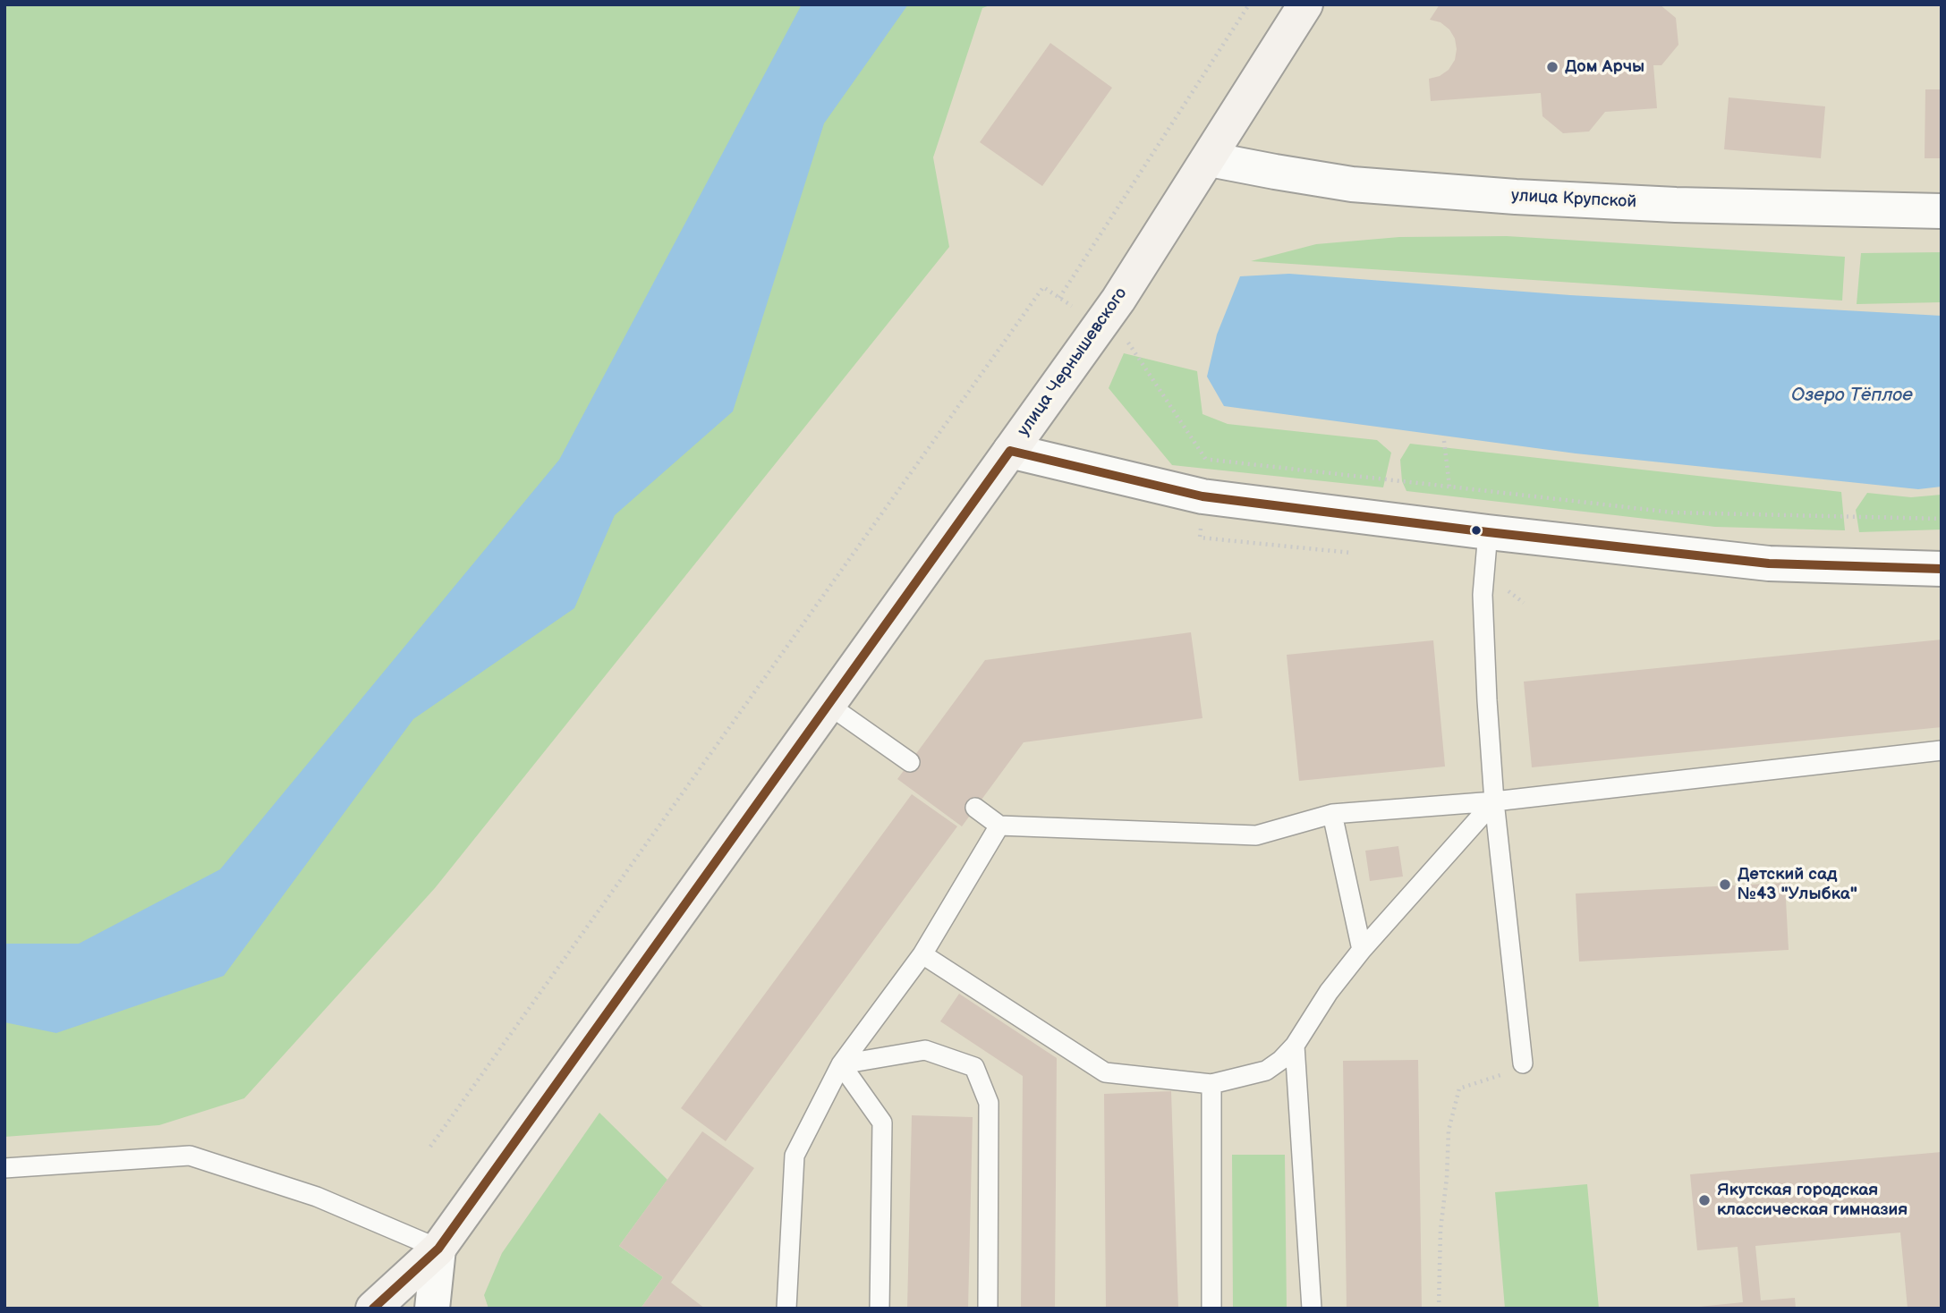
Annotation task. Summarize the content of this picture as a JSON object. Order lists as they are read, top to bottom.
{
  "streets": {
    "main road": ["улица Чернышевского"],
    "street": ["улица Крупской"]
  },
  "crossings": [
    ["улица Крупской", "улица Чернышевского"]
  ],
  "water": ["Озеро Тёплое"],
  "places": ["Дом Арчы", "Детский сад №43 \"Улыбка\"", "Якутская городская классическая гимназия"]
}
